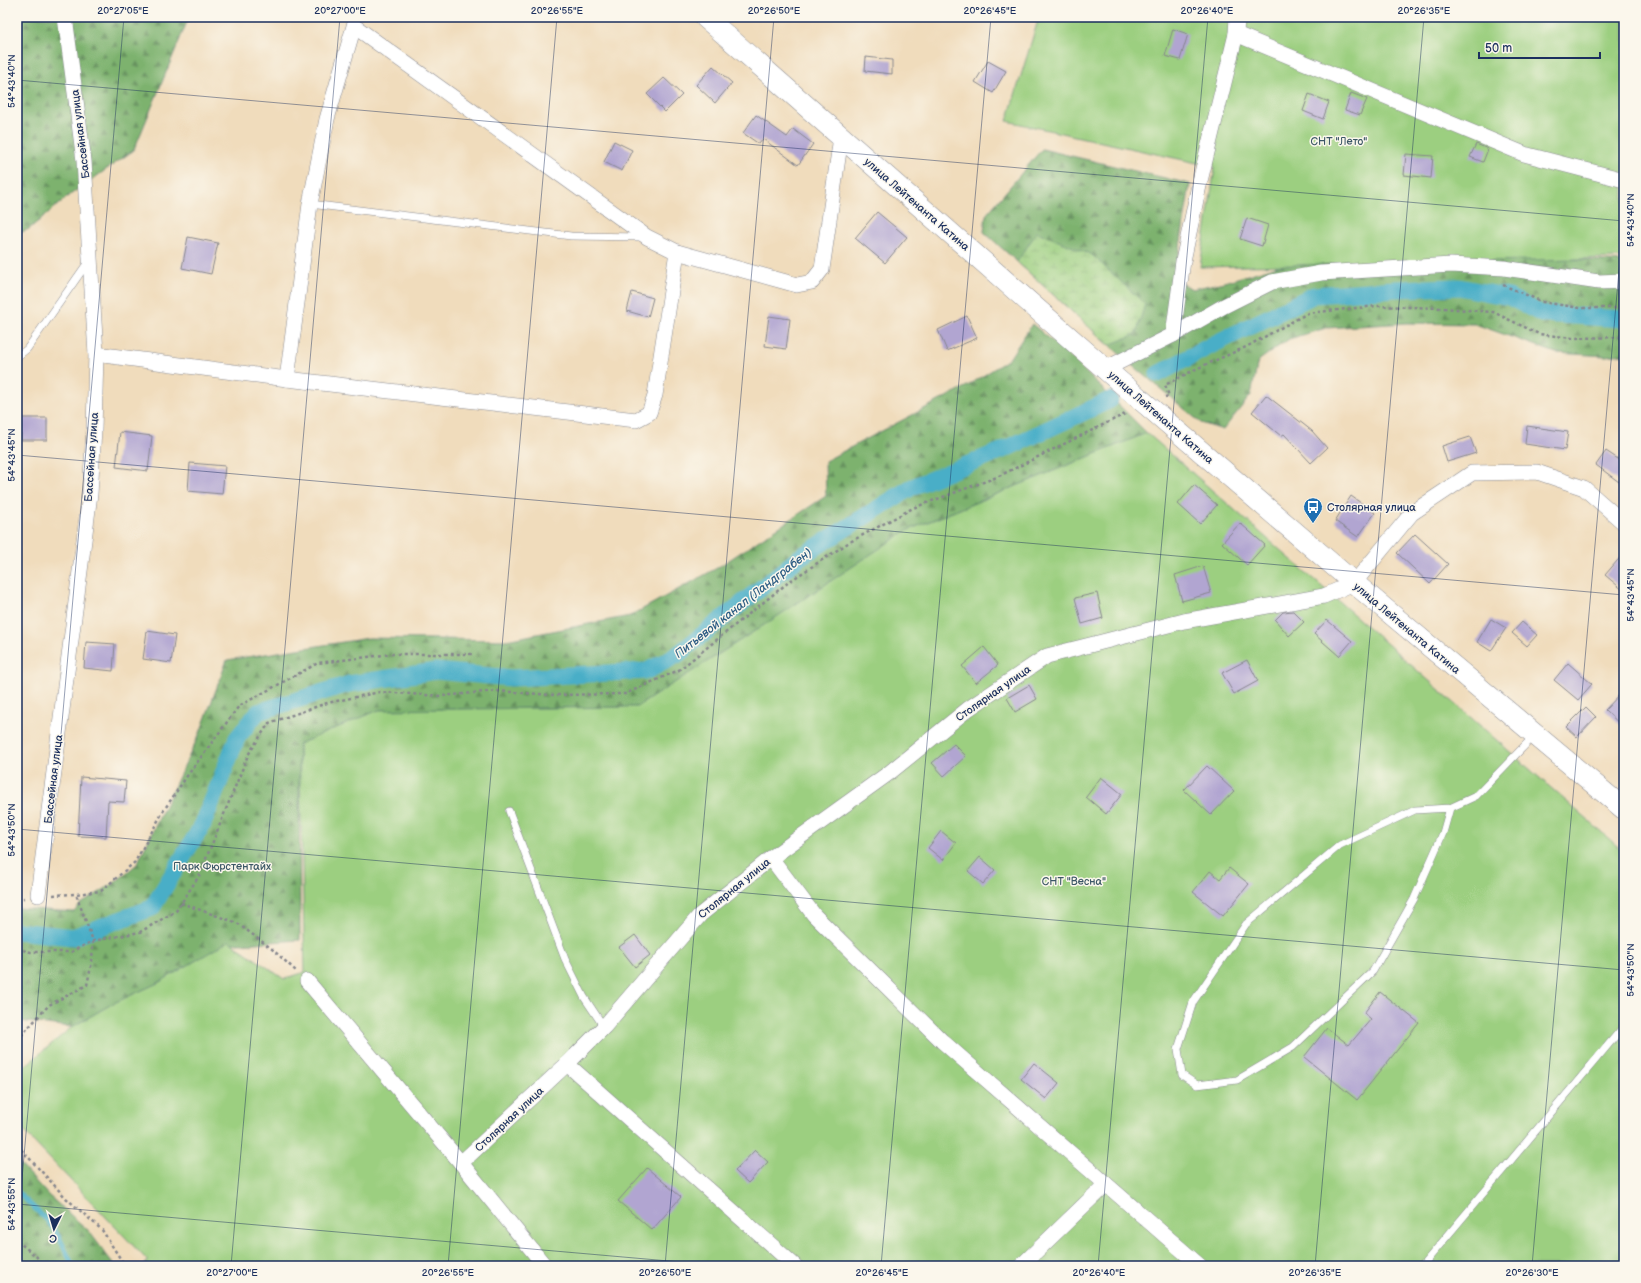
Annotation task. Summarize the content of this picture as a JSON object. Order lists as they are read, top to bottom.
{
  "streets": {
    "street": ["Бассейная улица", "улица Лейтенанта Катина", "Столярная улица"]
  },
  "crossings": [
    ["улица Лейтенанта Катина", "Столярная улица"]
  ],
  "water": ["Питьевой канал (Ландграбен)"],
  "parks": ["СНТ \"Лето\"", "Парк Фюрстентайх", "СНТ \"Весна\""],
  "places": {
    "bus stop": ["Столярная улица"]
  },
  "scale_bar": "50 m",
  "north": "bottom",
  "coordinates": [
    "20°27'05\"E",
    "20°27'00\"E",
    "20°26'55\"E",
    "20°26'50\"E",
    "20°26'45\"E",
    "20°26'40\"E",
    "20°26'35\"E",
    "54°43'40\"N",
    "54°43'45\"N",
    "54°43'50\"N",
    "54°43'55\"N",
    "20°26'30\"E"
  ]
}
